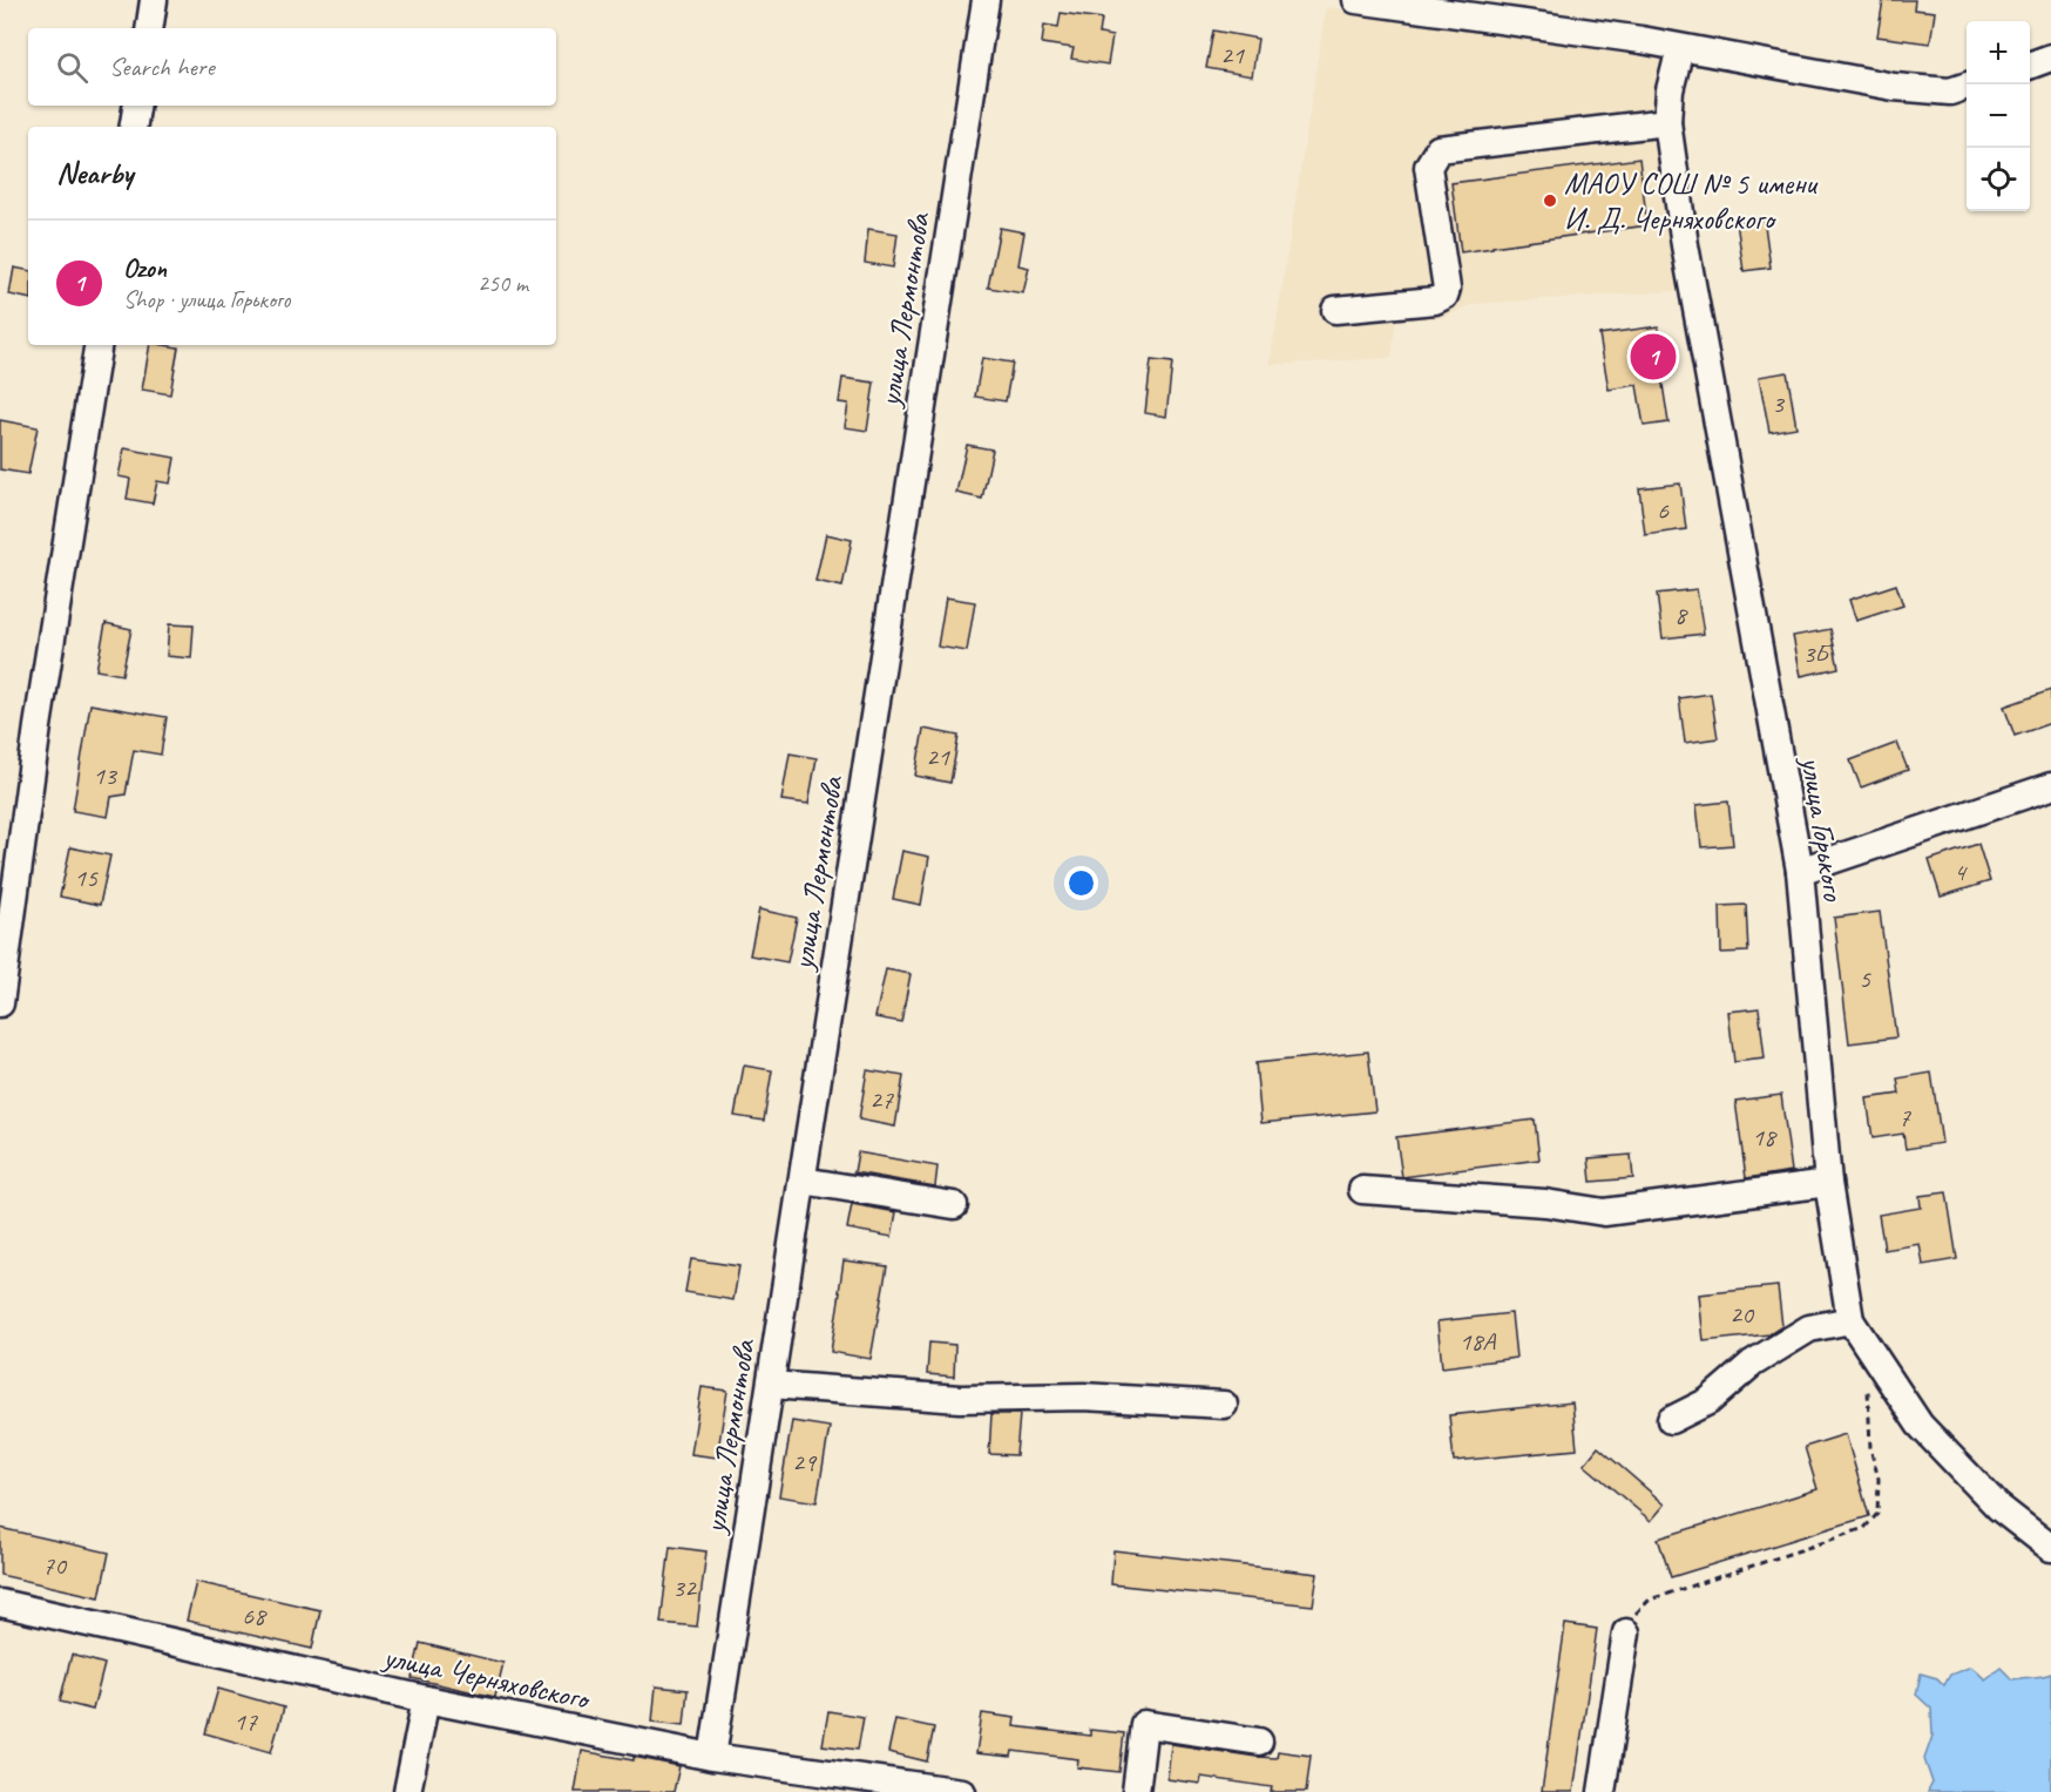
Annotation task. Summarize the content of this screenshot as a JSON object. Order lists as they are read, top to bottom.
{
  "streets": {
    "street": ["улица Лермонтова", "улица Горького", "улица Черняховского"]
  },
  "crossings": [
    ["улица Лермонтова", "улица Черняховского"]
  ],
  "places": ["МАОУ СОШ № 5 имени И. Д. Черняховского"],
  "house_numbers": [
    "21",
    "3",
    "6",
    "8",
    "3Б",
    "21",
    "13",
    "4",
    "15",
    "5",
    "27",
    "7",
    "18",
    "20",
    "18А",
    "29",
    "70",
    "32",
    "68",
    "17"
  ],
  "page": {
    "map_buttons": ["+", "−"],
    "search": "Search here",
    "heading": "Nearby",
    "list": [
      {
        "mark": "1",
        "name": "Ozon",
        "note": "Shop · улица Горького",
        "value": "250 m"
      }
    ],
    "pins": "1"
  }
}
